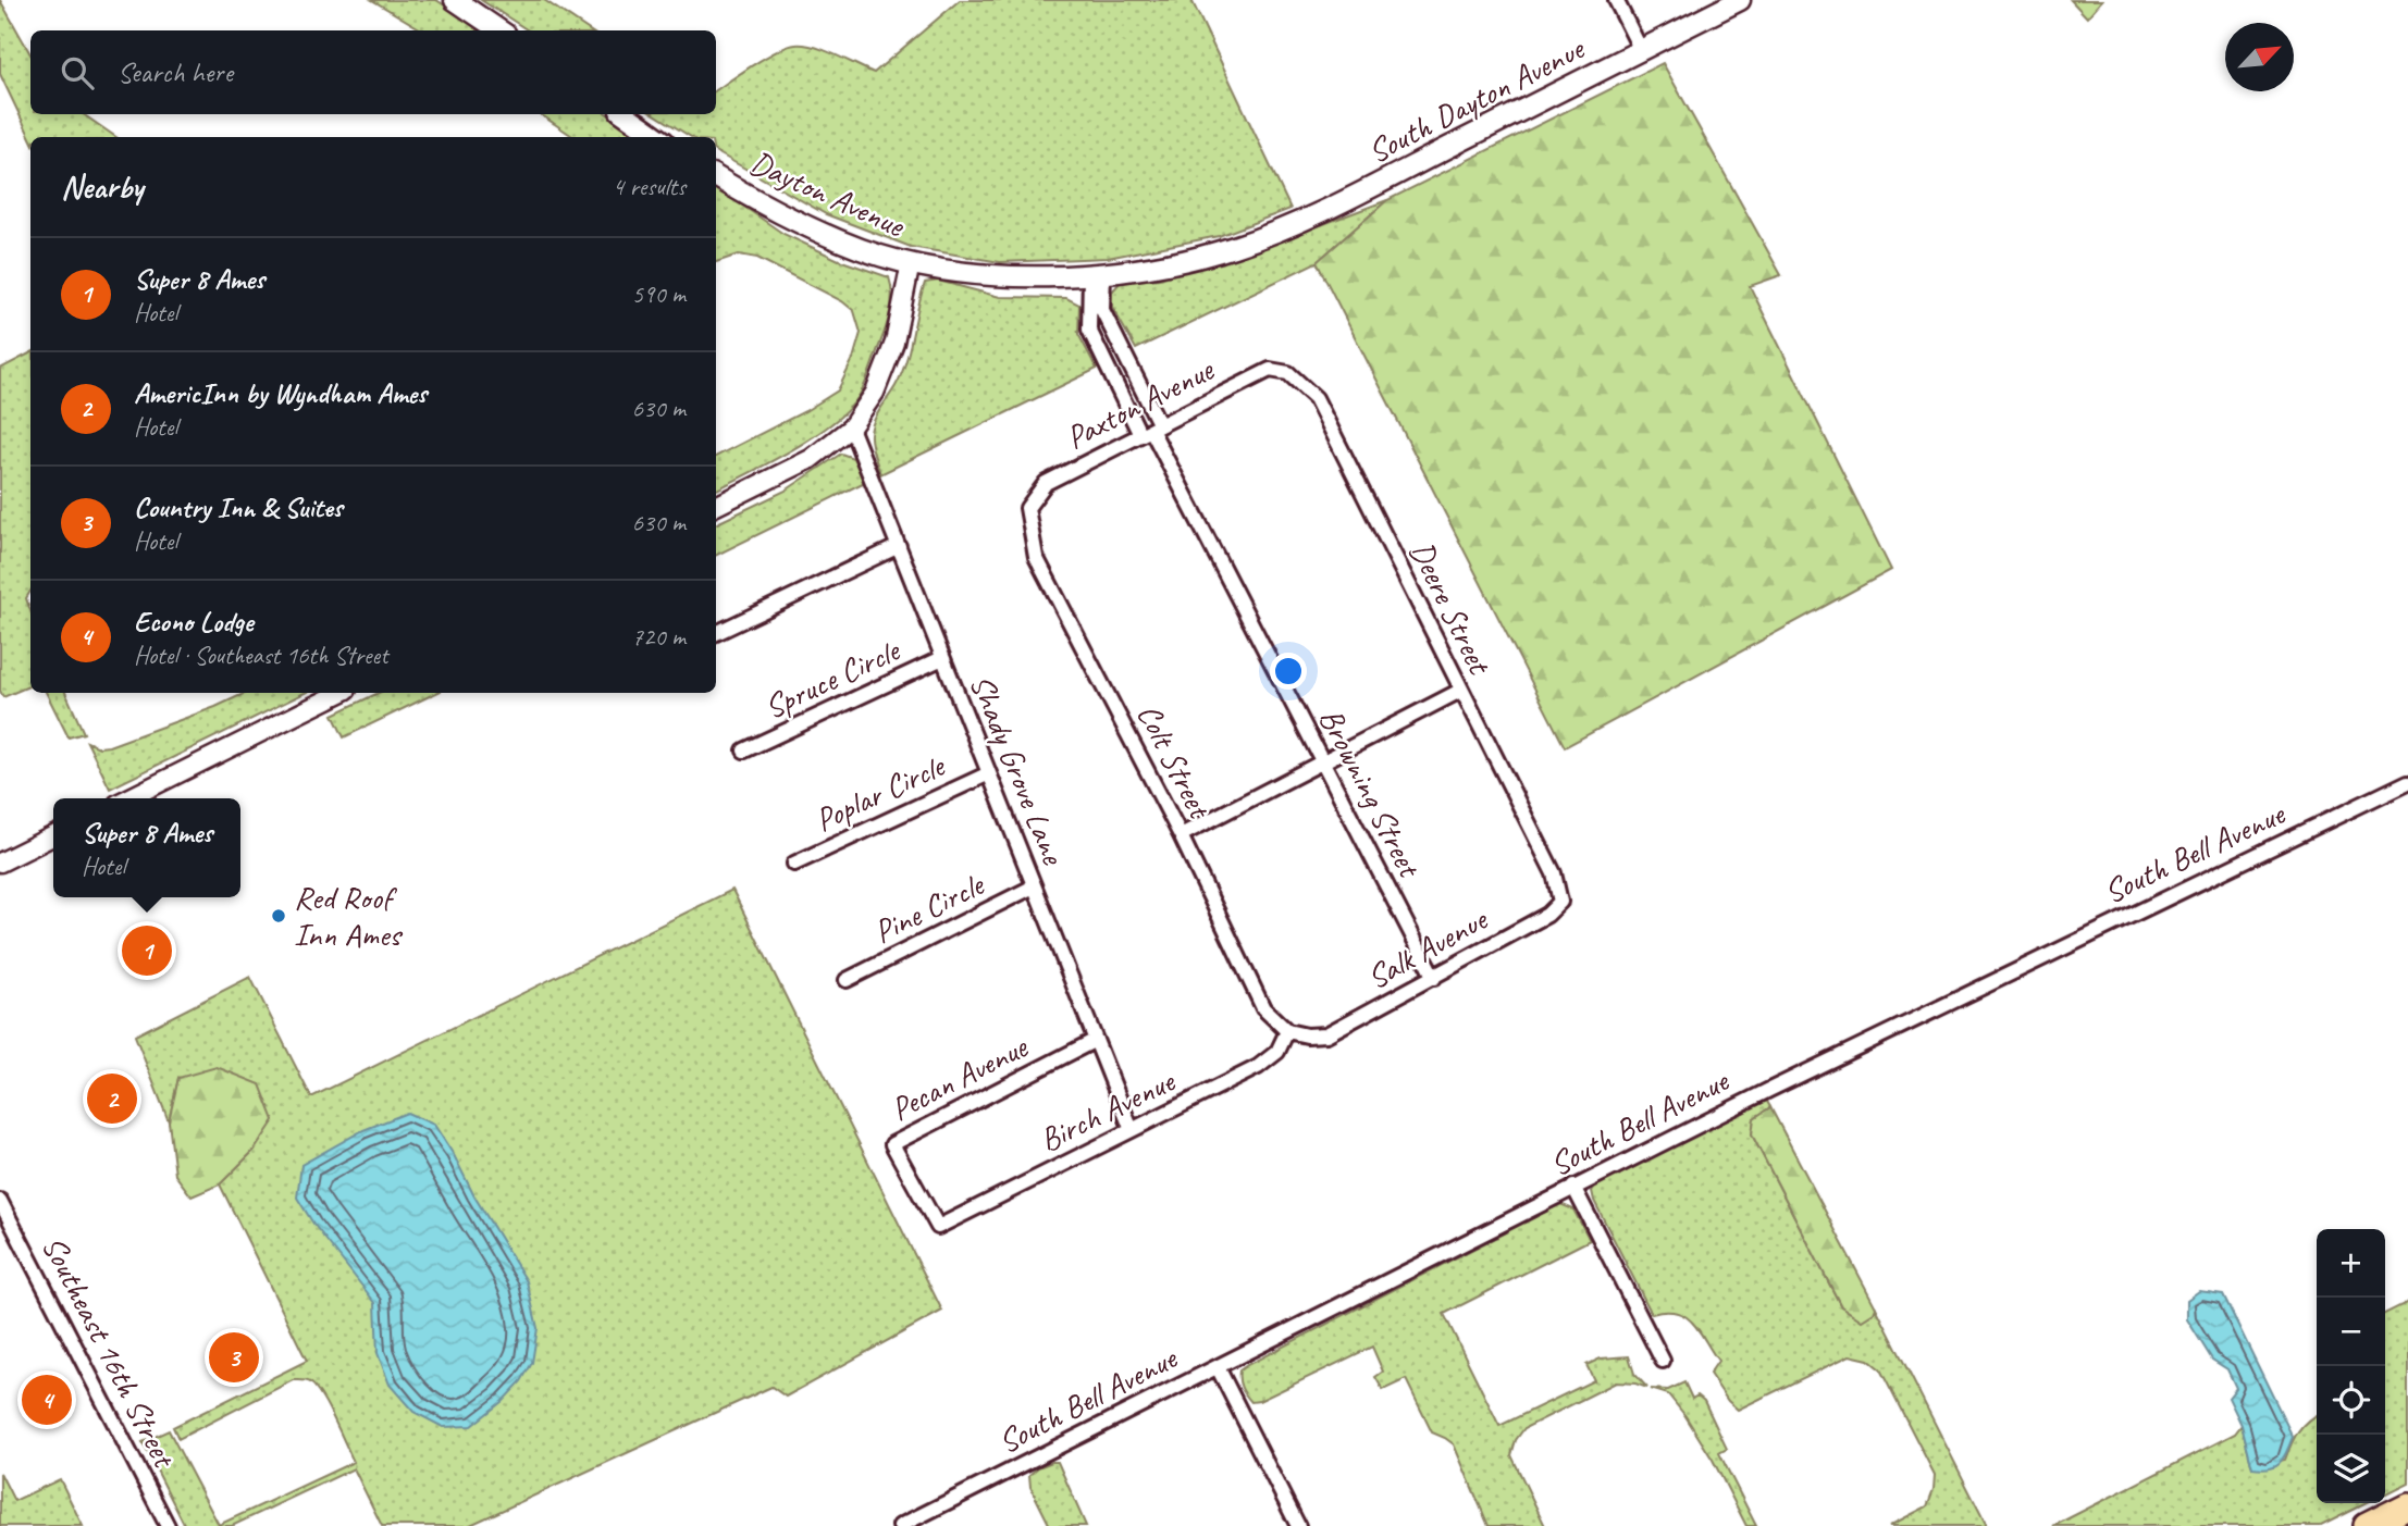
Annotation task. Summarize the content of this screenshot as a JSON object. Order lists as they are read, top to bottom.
{
  "streets": {
    "main road": ["South Dayton Avenue", "Dayton Avenue"],
    "street": [
      "Paxton Avenue",
      "Deere Street",
      "Spruce Circle",
      "Colt Street",
      "Shady Grove Lane",
      "Browning Street",
      "Poplar Circle",
      "South Bell Avenue",
      "Pine Circle",
      "Salk Avenue",
      "Pecan Avenue",
      "Birch Avenue",
      "Southeast 16th Street"
    ]
  },
  "crossings": [
    ["South Dayton Avenue", "Dayton Avenue"],
    ["Dayton Avenue", "Browning Street"],
    ["Paxton Avenue", "Deere Street"],
    ["Paxton Avenue", "Colt Street"],
    ["Paxton Avenue", "Browning Street"],
    ["Deere Street", "Salk Avenue"],
    ["Spruce Circle", "Shady Grove Lane"],
    ["Colt Street", "Salk Avenue"],
    ["Colt Street", "Birch Avenue"],
    ["Shady Grove Lane", "Poplar Circle"],
    ["Shady Grove Lane", "Pine Circle"],
    ["Shady Grove Lane", "Pecan Avenue"],
    ["Shady Grove Lane", "Birch Avenue"],
    ["Browning Street", "Salk Avenue"],
    ["Salk Avenue", "Birch Avenue"],
    ["Pecan Avenue", "Birch Avenue"]
  ],
  "places": ["Red Roof Inn Ames"],
  "north": "top right",
  "page": {
    "search": "Search here",
    "heading": ["Nearby", "4 results"],
    "list": [
      {
        "mark": "1",
        "name": "Super 8 Ames",
        "note": "Hotel",
        "value": "590 m"
      },
      {
        "mark": "2",
        "name": "AmericInn by Wyndham Ames",
        "note": "Hotel",
        "value": "630 m"
      },
      {
        "mark": "3",
        "name": "Country Inn & Suites",
        "note": "Hotel",
        "value": "630 m"
      },
      {
        "mark": "4",
        "name": "Econo Lodge",
        "note": "Hotel · Southeast 16th Street",
        "value": "720 m"
      }
    ],
    "popup": ["Super 8 Ames", "Hotel"],
    "pins": [
      "1",
      "2",
      "3",
      "4"
    ],
    "map_buttons": ["+", "−"]
  }
}
